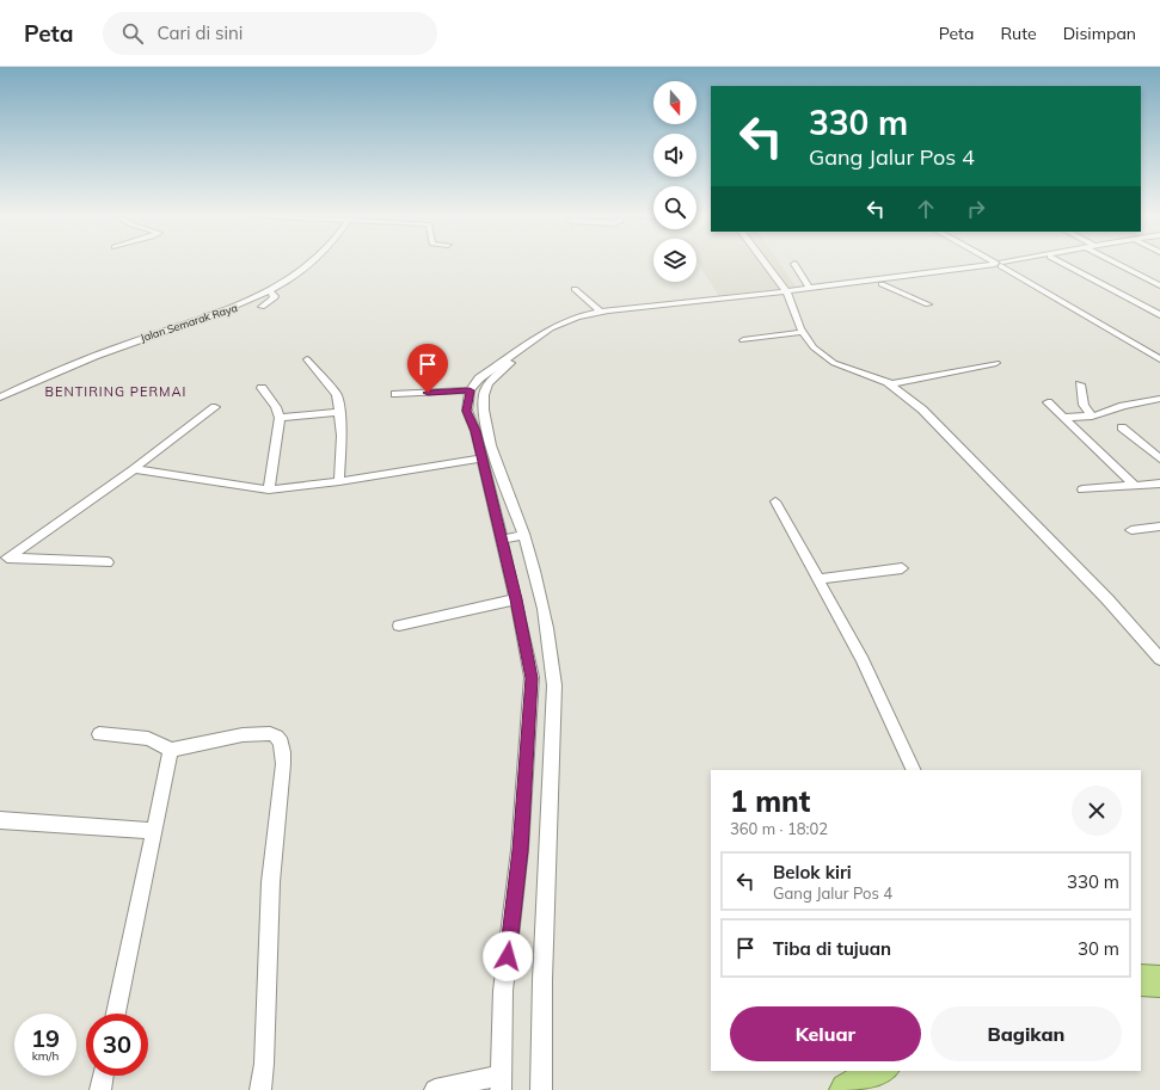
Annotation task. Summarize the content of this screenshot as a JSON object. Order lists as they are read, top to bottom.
{
  "streets": {
    "street": ["Jalan Semarak Raya"]
  },
  "districts": ["BENTIRING PERMAI"],
  "north": "bottom",
  "page": {
    "header": "Peta",
    "search": "Cari di sini",
    "nav": ["Peta", "Rute", "Disimpan"],
    "turn": ["330 m", "Gang Jalur Pos 4"],
    "heading": ["1 mnt", "360 m · 18:02"],
    "list": [
      {
        "name": "Belok kiri",
        "note": "Gang Jalur Pos 4",
        "value": "330 m"
      },
      {
        "name": "Tiba di tujuan",
        "value": "30 m"
      }
    ],
    "buttons": ["Keluar", "Bagikan"],
    "speed": "19 km/h",
    "limit": "30"
  }
}
